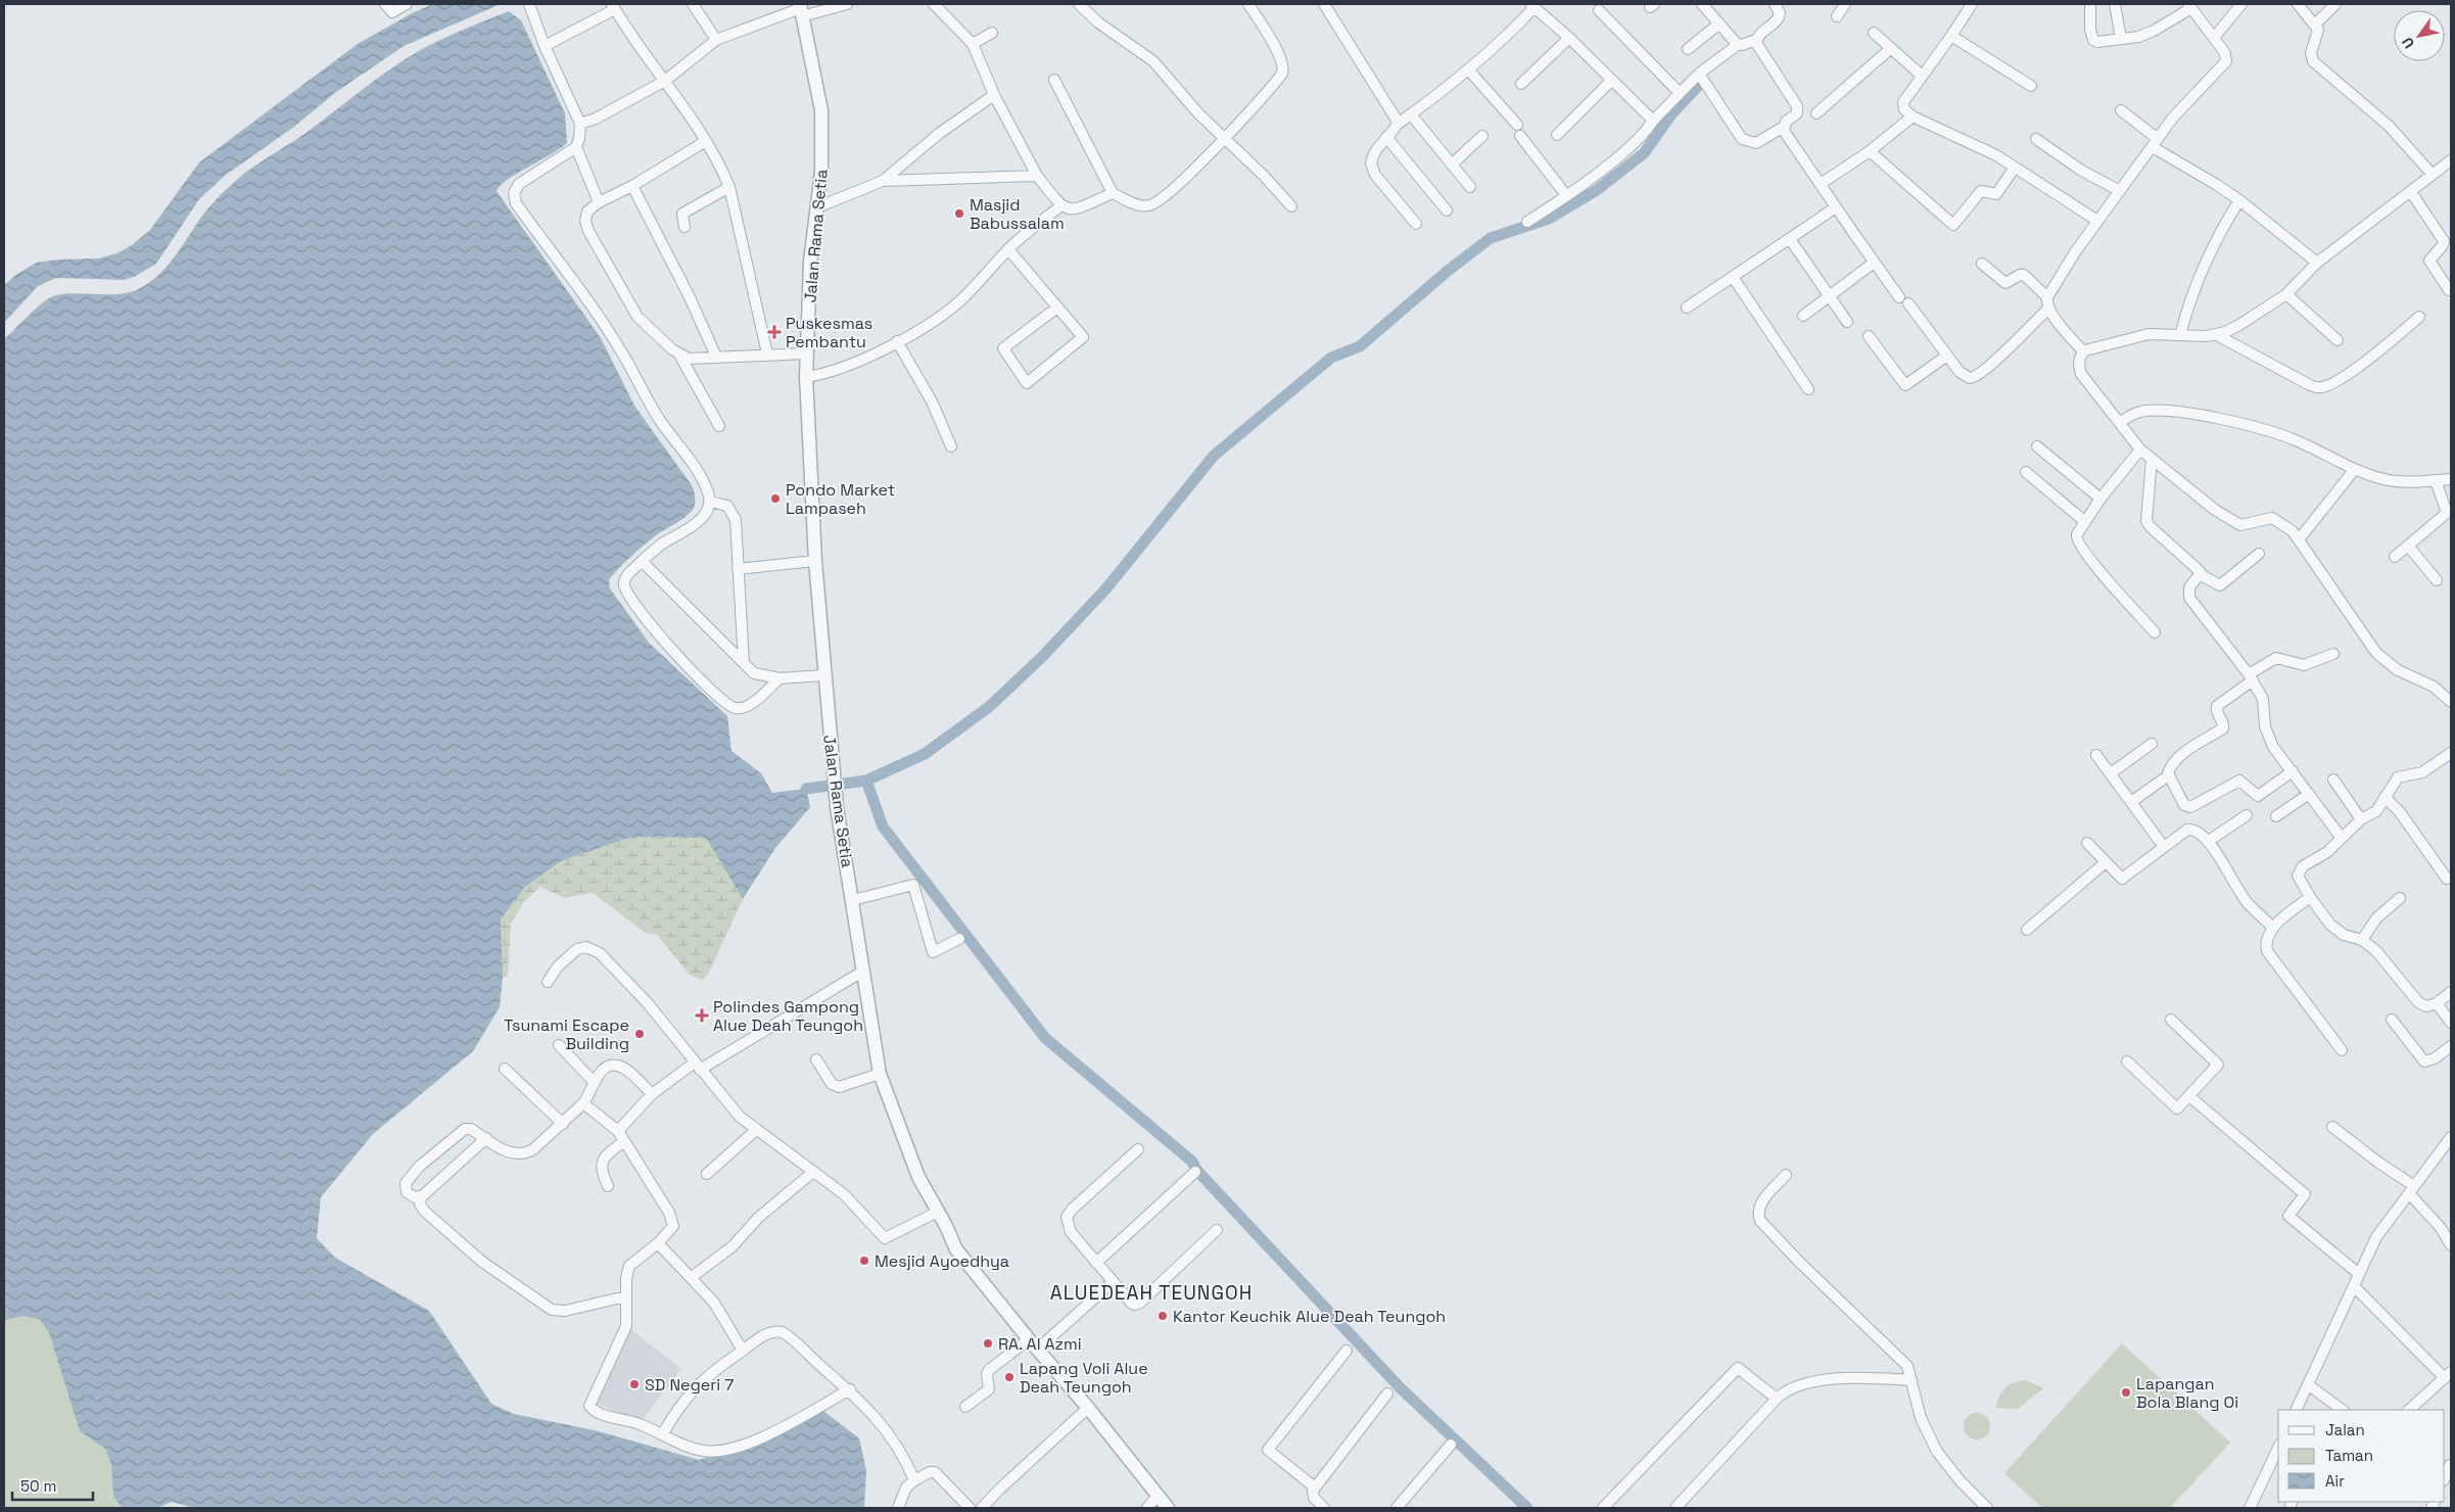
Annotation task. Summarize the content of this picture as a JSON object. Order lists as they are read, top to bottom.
{
  "streets": {
    "street": ["Jalan Rama Setia"]
  },
  "districts": ["ALUEDEAH TEUNGOH"],
  "places": {
    "other": [
      "Masjid Babussalam",
      "Pondo Market Lampaseh",
      "Tsunami Escape Building",
      "Mesjid Ayoedhya",
      "Kantor Keuchik Alue Deah Teungoh",
      "RA. Al Azmi",
      "Lapang Voli Alue Deah Teungoh",
      "SD Negeri 7",
      "Lapangan Bola Blang Oi"
    ],
    "health": ["Puskesmas Pembantu", "Polindes Gampong Alue Deah Teungoh"]
  },
  "legend": ["Jalan", "Taman", "Air"],
  "scale_bar": "50 m",
  "north": "bottom left"
}
